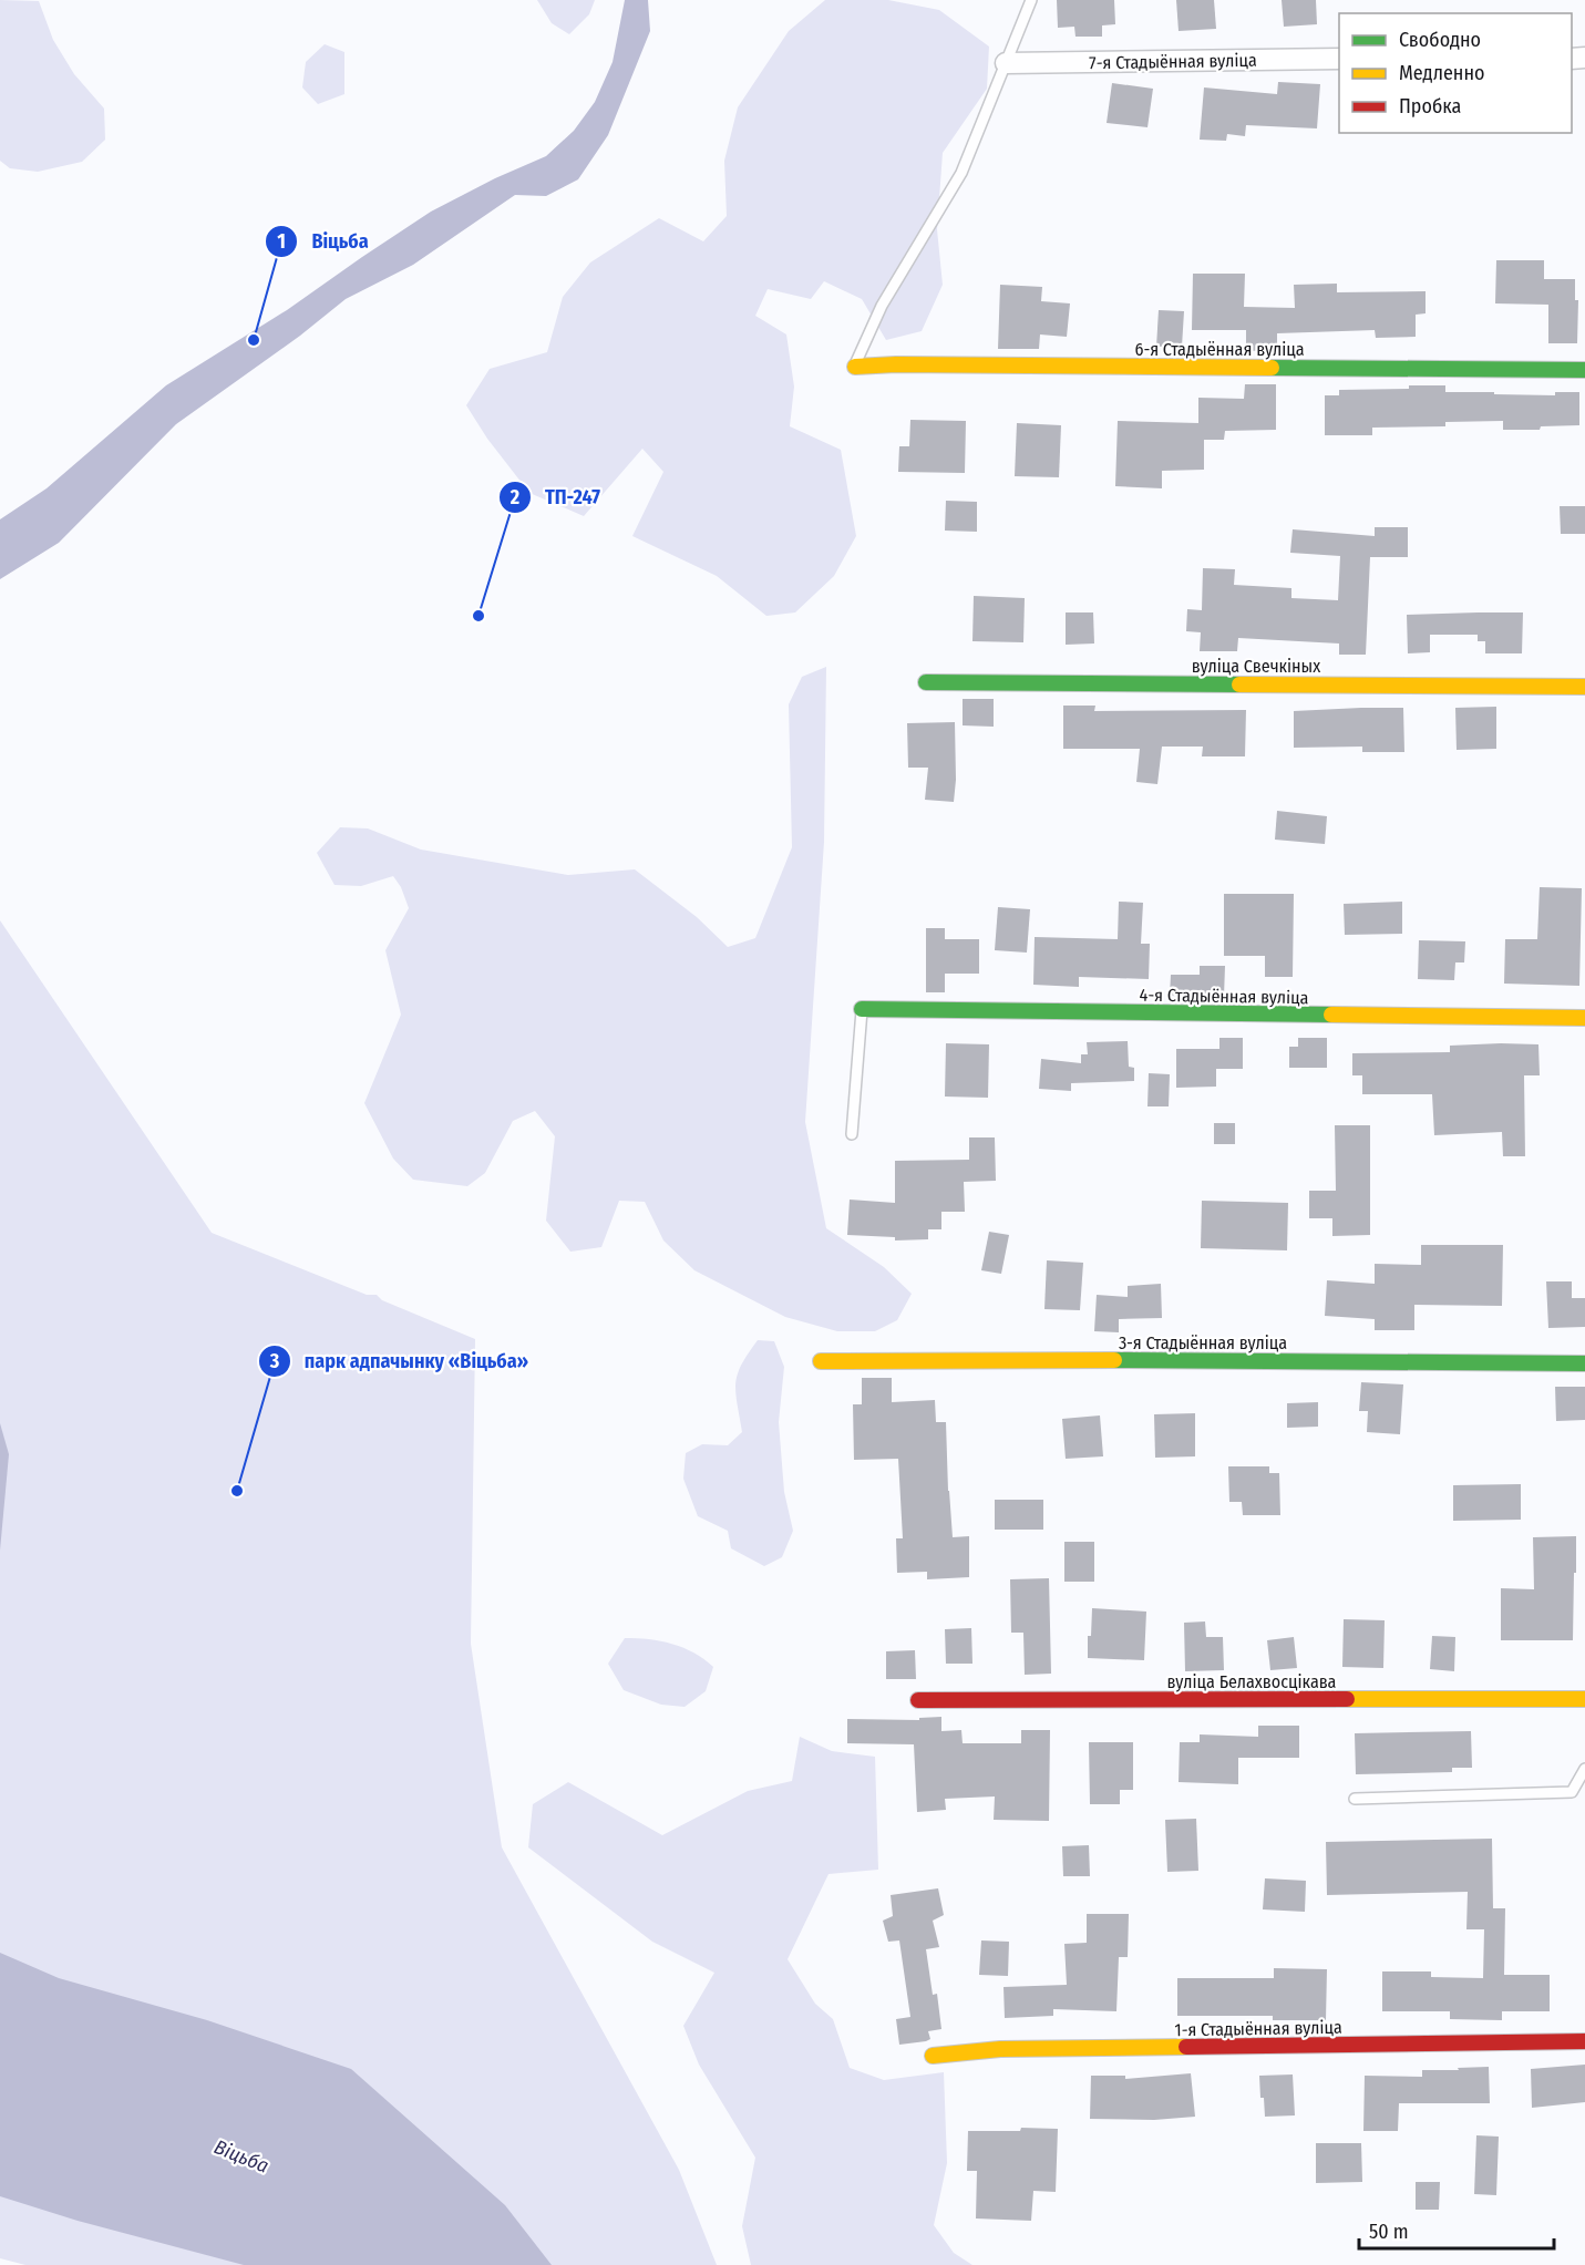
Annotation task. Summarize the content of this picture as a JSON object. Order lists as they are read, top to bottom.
{
  "streets": {
    "street": [
      "7-я Стадыённая вуліца",
      "6-я Стадыённая вуліца",
      "вуліца Свечкіных",
      "4-я Стадыённая вуліца",
      "3-я Стадыённая вуліца",
      "вуліца Белахвосцікава",
      "1-я Стадыённая вуліца"
    ]
  },
  "water": ["Віцьба"],
  "places": ["Віцьба", "ТП-247", "парк адпачынку «Віцьба»"],
  "legend": ["Свободно", "Медленно", "Пробка"],
  "scale_bar": "50 m"
}
